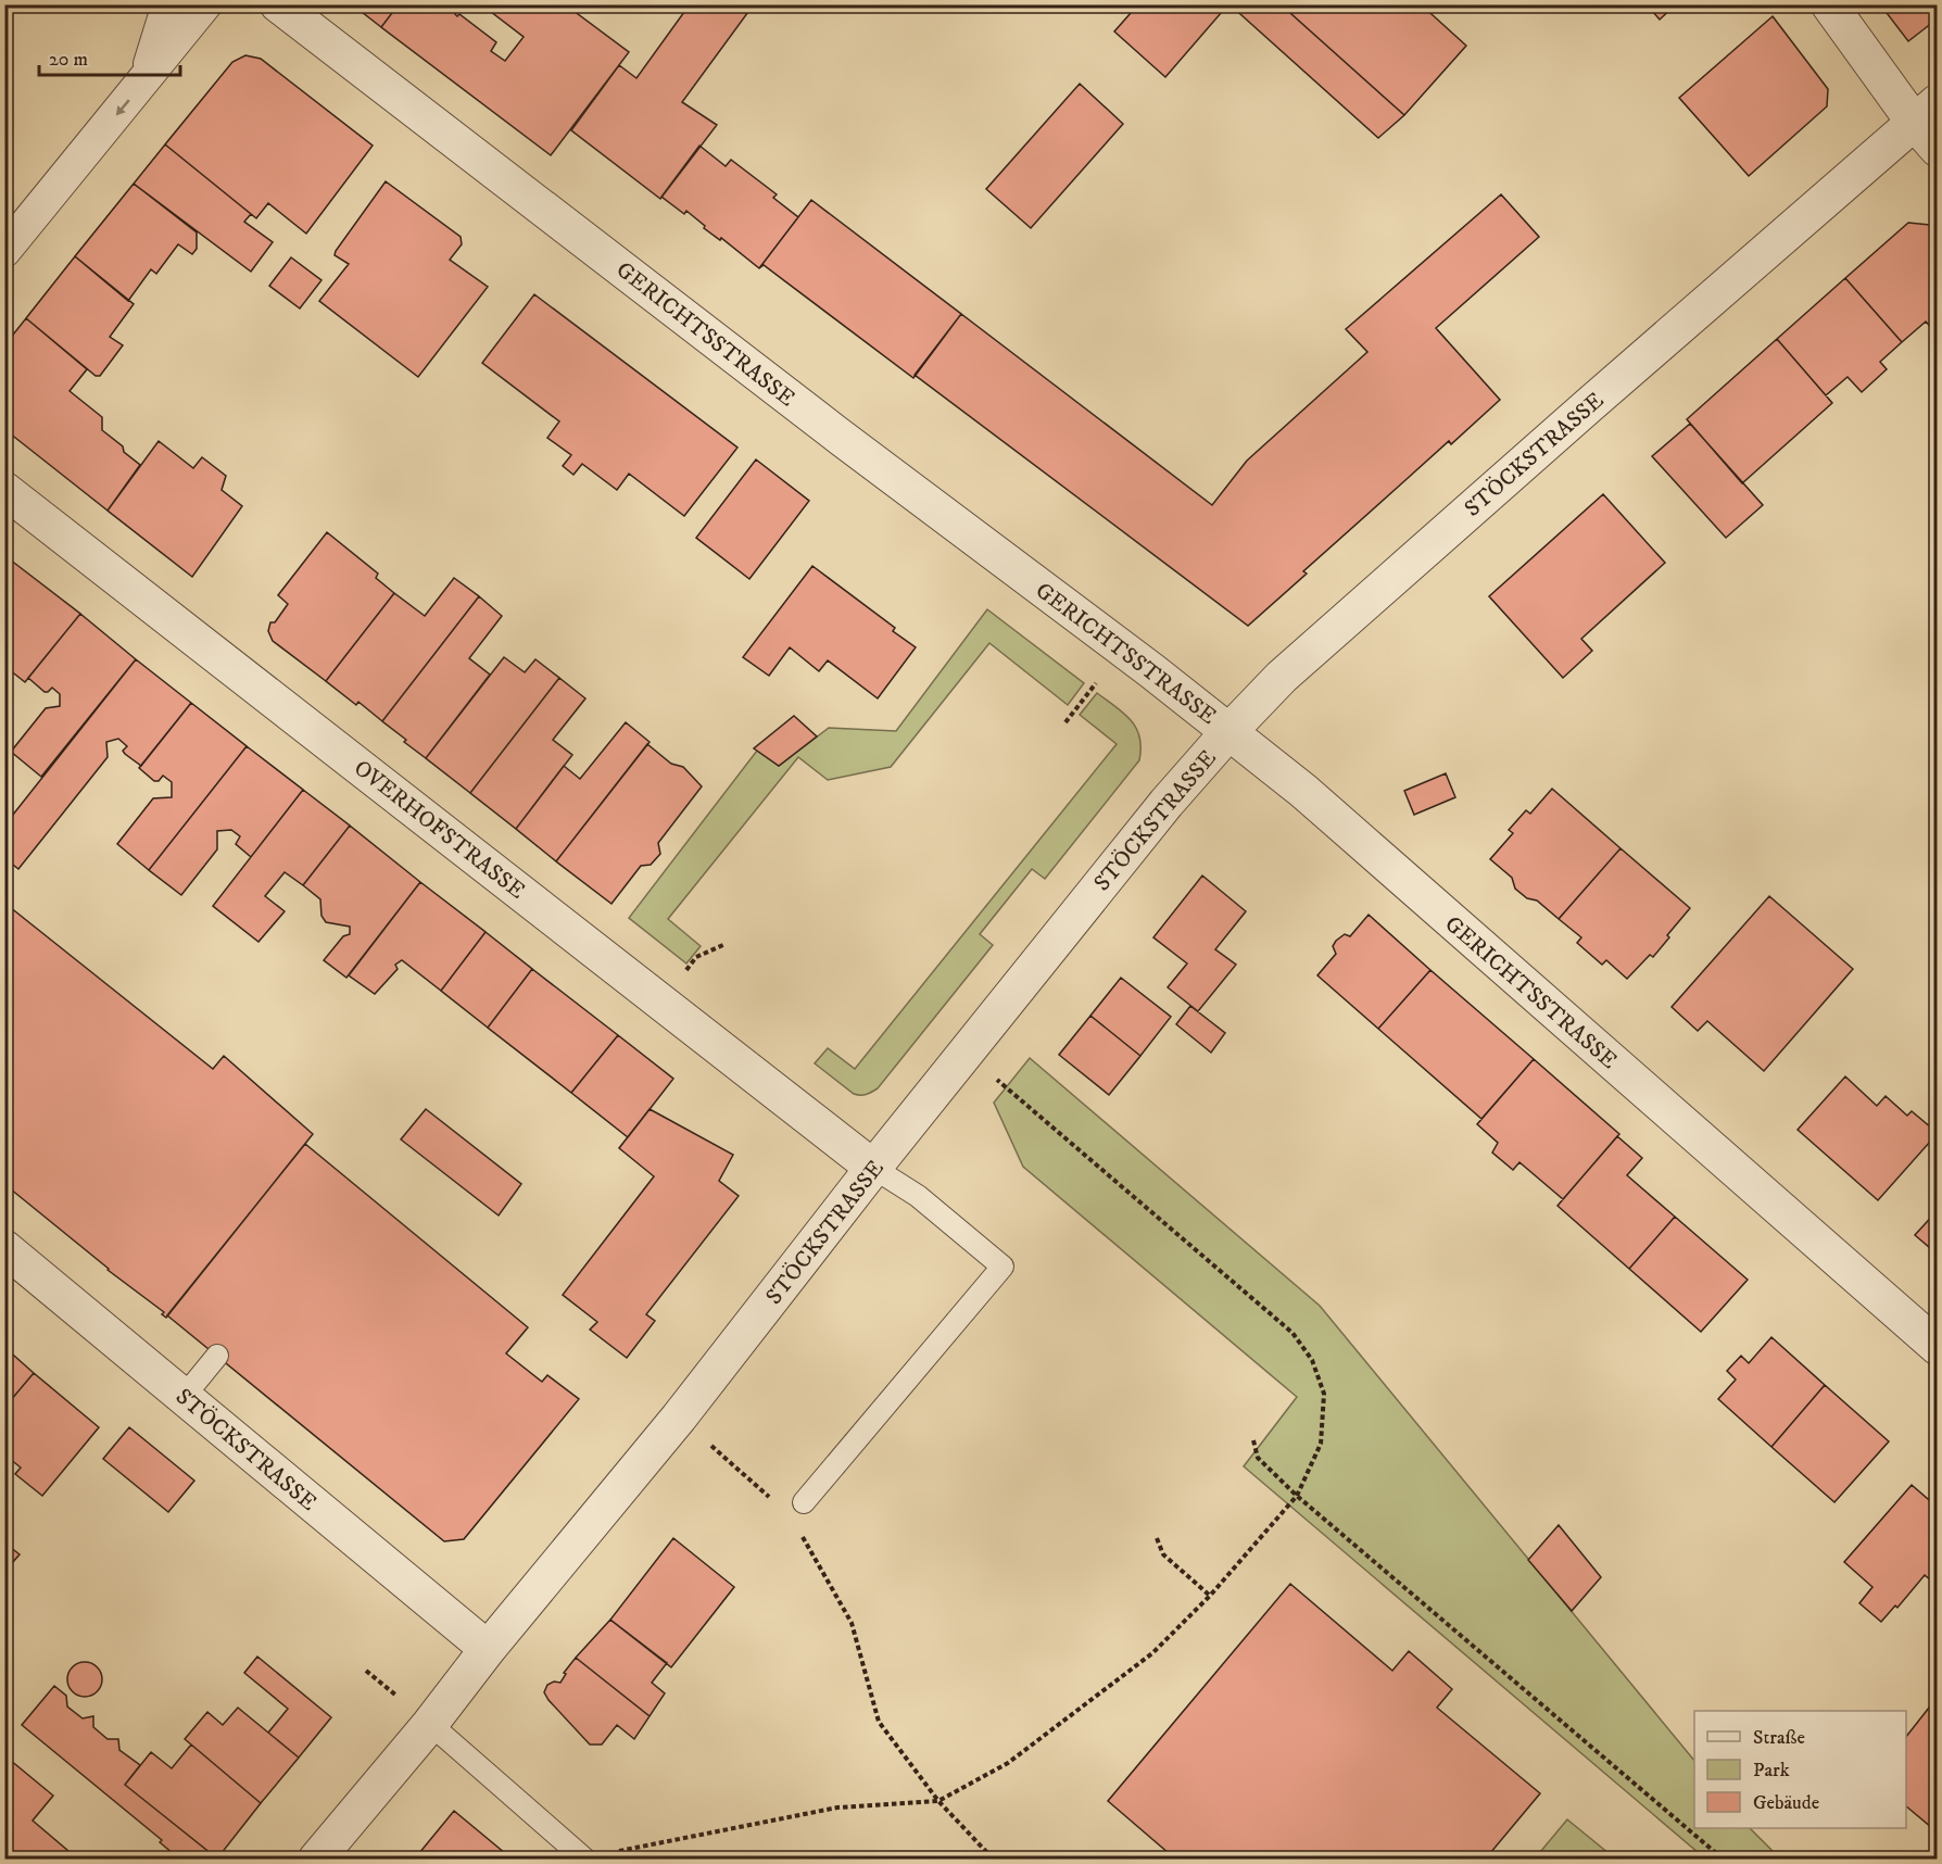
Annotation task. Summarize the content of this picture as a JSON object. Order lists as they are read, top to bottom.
{
  "streets": {
    "street": ["GERICHTSSTRASSE", "STÖCKSTRASSE", "OVERHOFSTRASSE"]
  },
  "crossings": [
    ["GERICHTSSTRASSE", "STÖCKSTRASSE"],
    ["STÖCKSTRASSE", "OVERHOFSTRASSE"]
  ],
  "legend": ["Straße", "Park", "Gebäude"],
  "scale_bar": "20 m"
}
